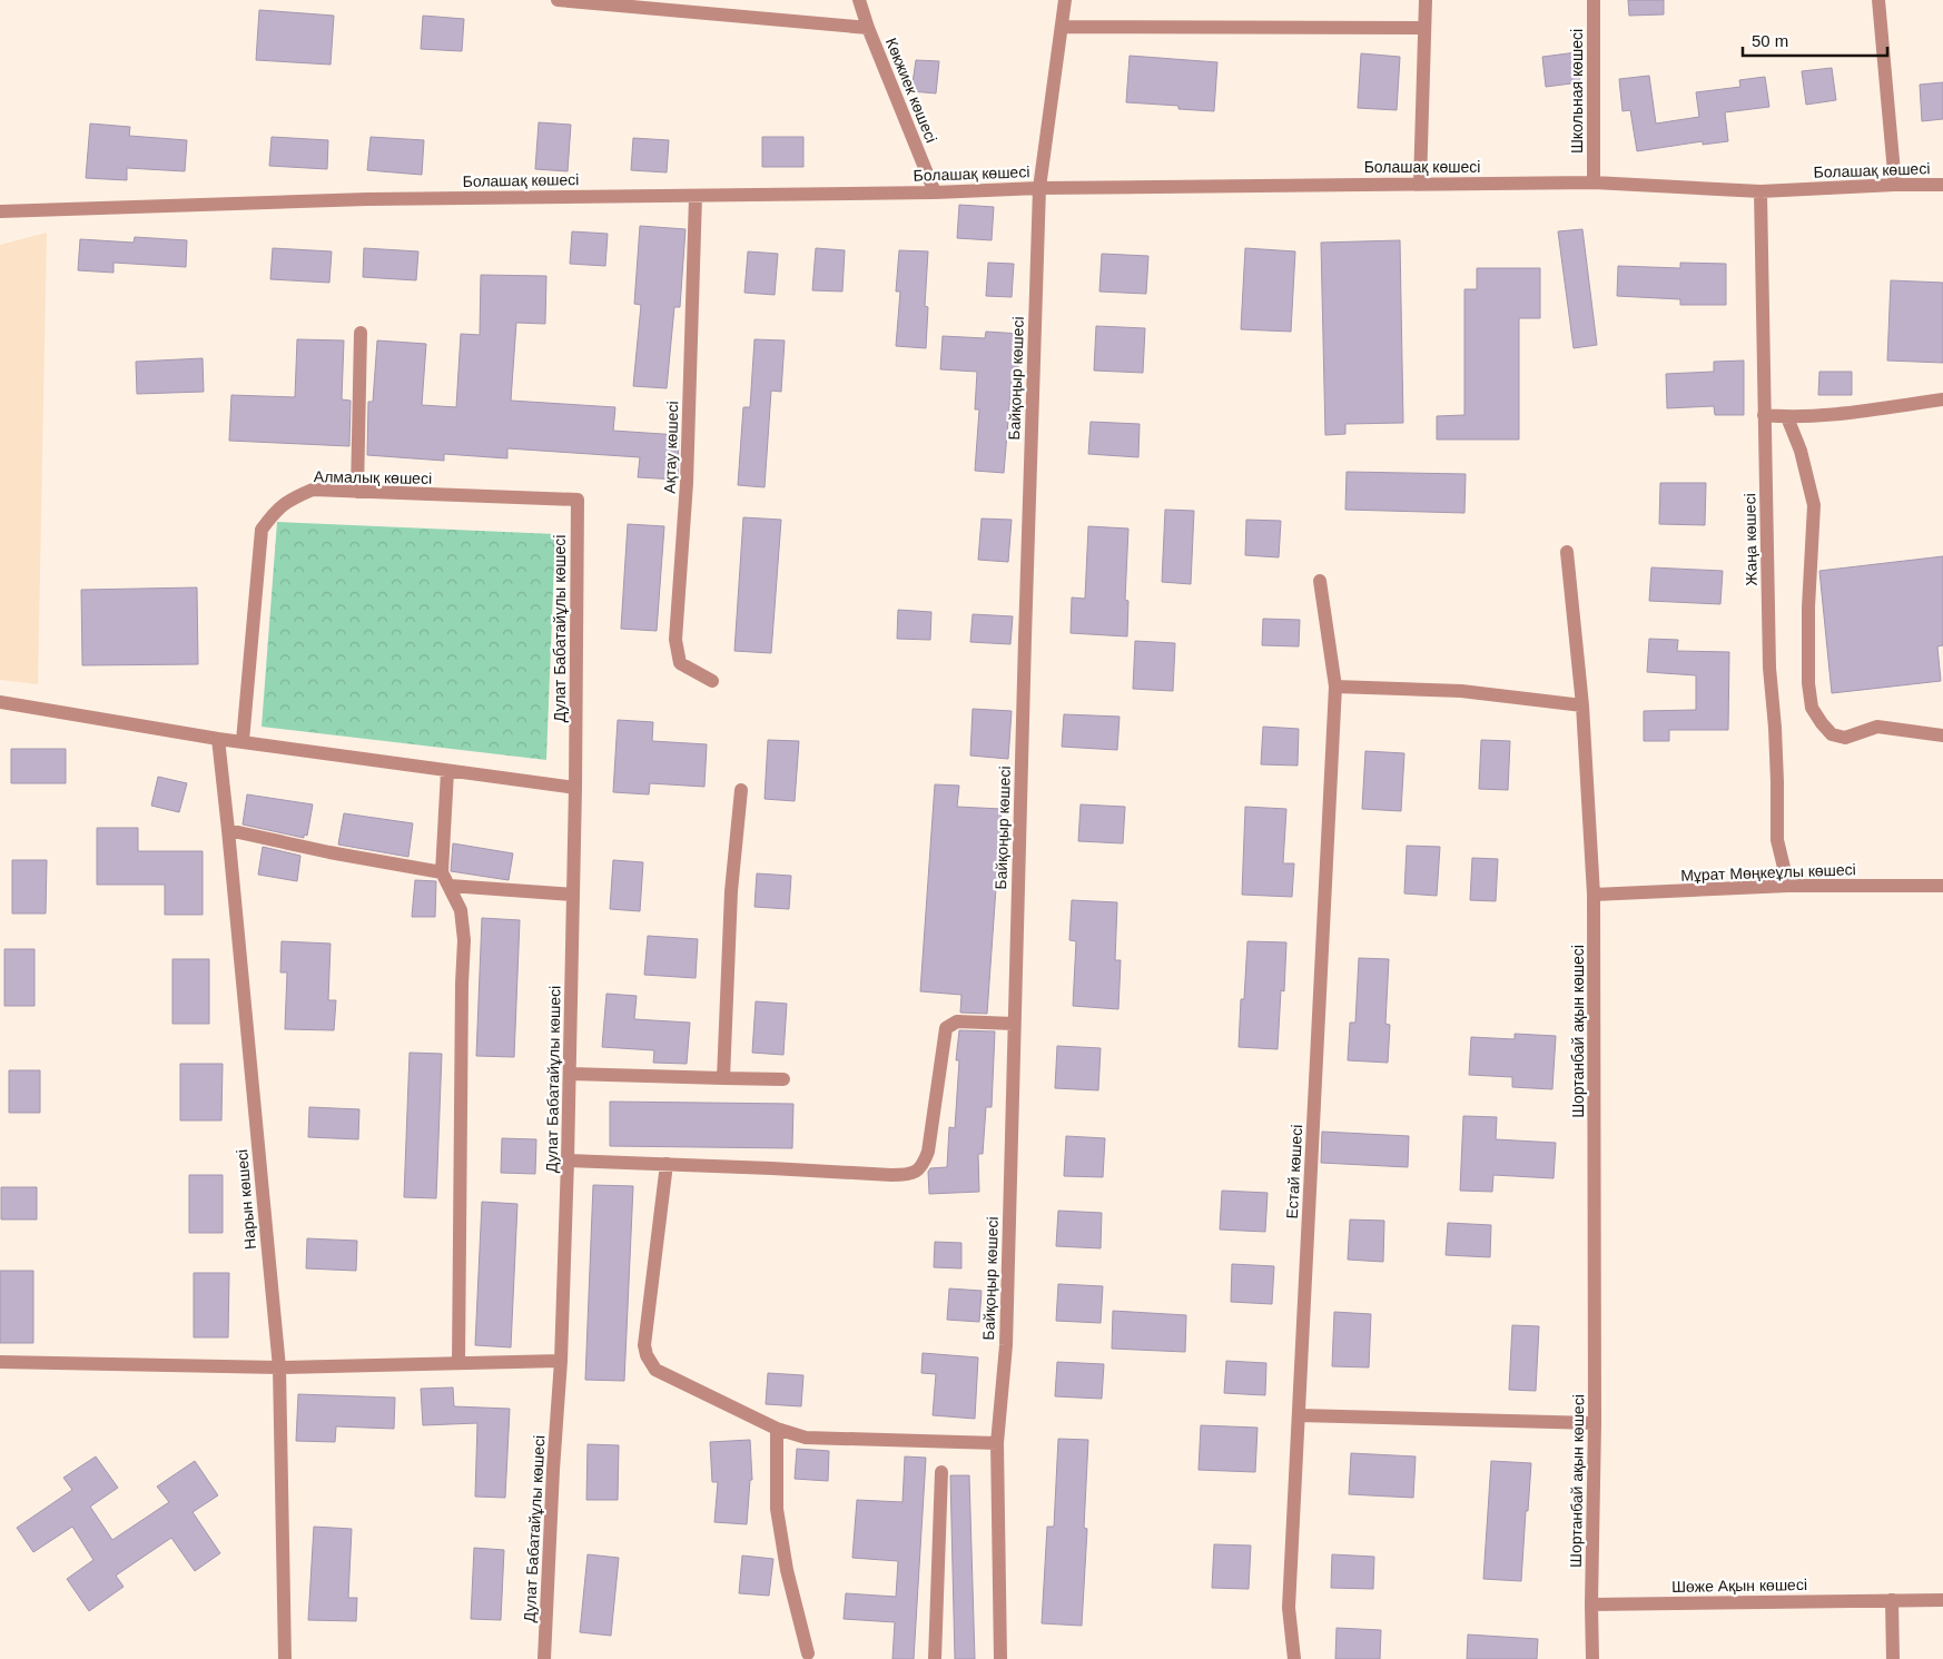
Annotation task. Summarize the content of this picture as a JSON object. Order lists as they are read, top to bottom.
{
  "streets": {
    "street": [
      "Көкжиек көшесі",
      "Школьная көшесі",
      "Болашақ көшесі",
      "Байқоңыр көшесі",
      "Ақтау көшесі",
      "Алмалық көшесі",
      "Жаңа көшесі",
      "Дулат Бабатайұлы көшесі",
      "Мұрат Мөңкеұлы көшесі",
      "Шортанбай ақын көшесі",
      "Естай көшесі",
      "Нарын көшесі",
      "Шөже Ақын көшесі"
    ]
  },
  "crossings": [
    ["Көкжиек көшесі", "Болашақ көшесі"],
    ["Школьная көшесі", "Болашақ көшесі"],
    ["Болашақ көшесі", "Байқоңыр көшесі"],
    ["Болашақ көшесі", "Ақтау көшесі"],
    ["Болашақ көшесі", "Жаңа көшесі"],
    ["Алмалық көшесі", "Дулат Бабатайұлы көшесі"],
    ["Жаңа көшесі", "Мұрат Мөңкеұлы көшесі"],
    ["Мұрат Мөңкеұлы көшесі", "Шортанбай ақын көшесі"],
    ["Шортанбай ақын көшесі", "Шөже Ақын көшесі"]
  ],
  "scale_bar": "50 m"
}
